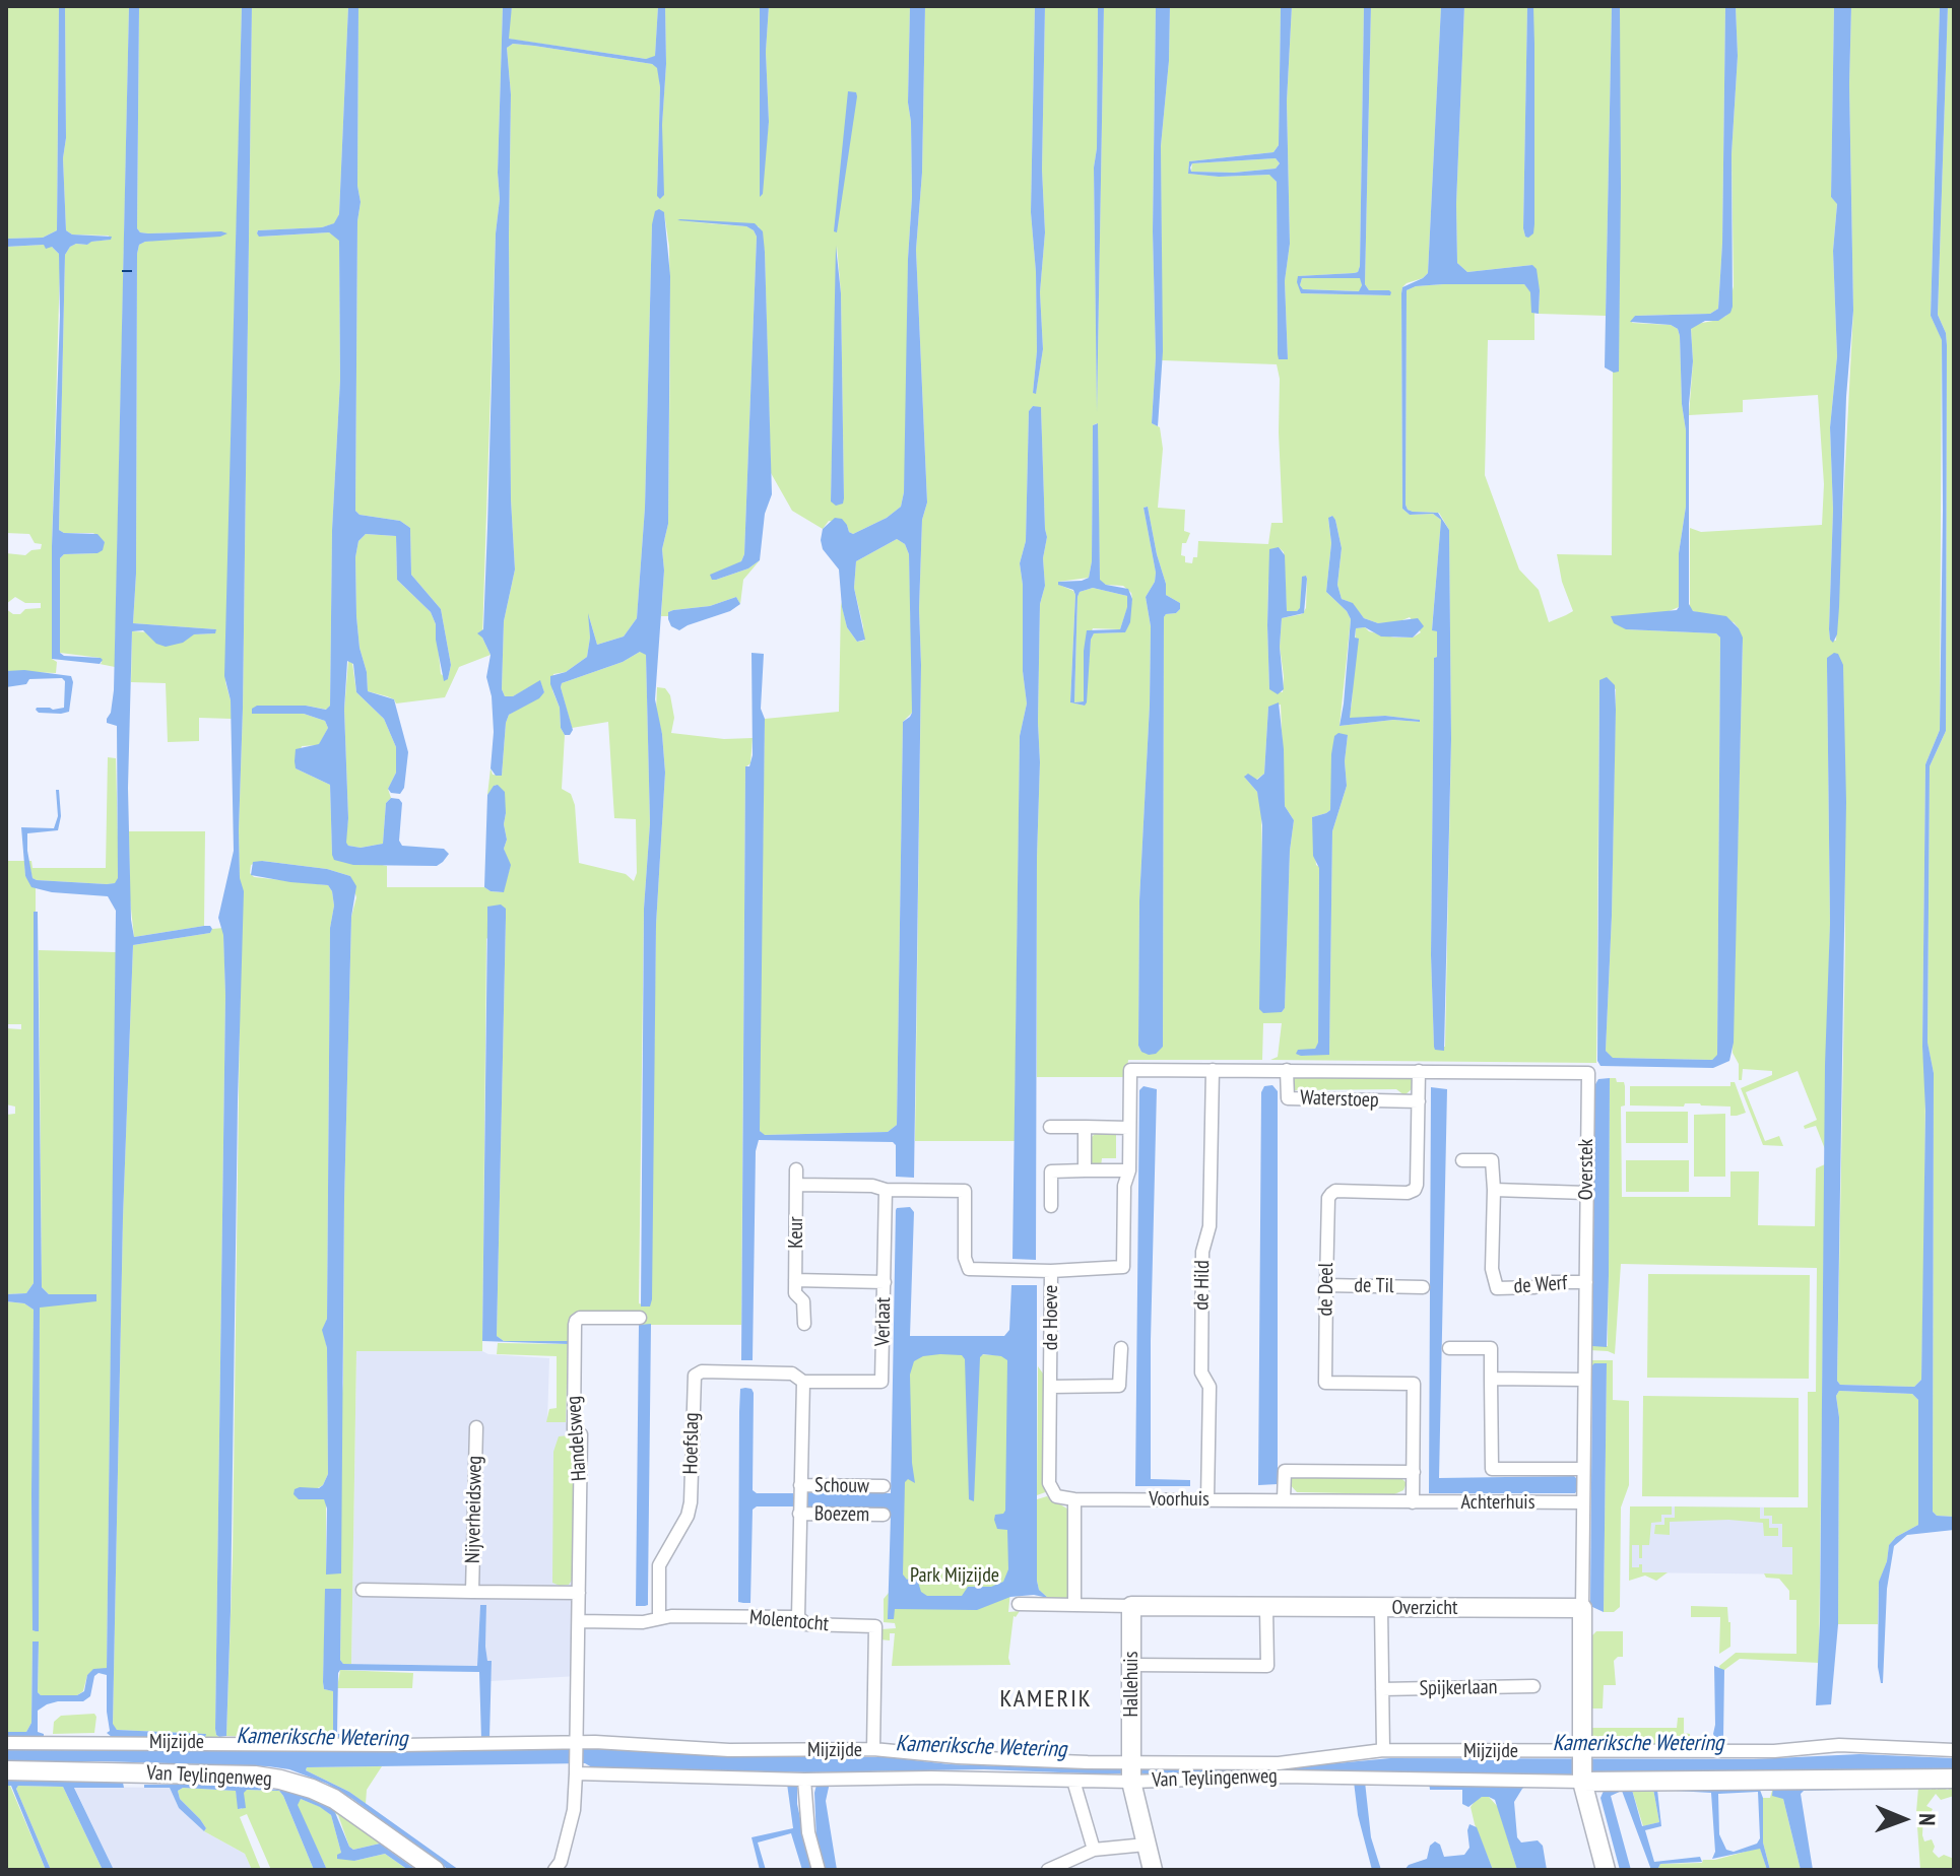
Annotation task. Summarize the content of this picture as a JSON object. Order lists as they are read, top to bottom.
{
  "streets": {
    "street": [
      "Waterstoep",
      "Overstek",
      "Keur",
      "de Hild",
      "de Werf",
      "de Til",
      "de Deel",
      "de Hoeve",
      "Verlaat",
      "Handelsweg",
      "Hoefslag",
      "Schouw",
      "Voorhuis",
      "Achterhuis",
      "Nijverheidsweg",
      "Boezem",
      "Overzicht",
      "Molentocht",
      "Hallehuis",
      "Spijkerlaan",
      "Mijzijde",
      "Van Teylingenweg"
    ]
  },
  "crossings": [
    ["Waterstoep", "Overstek"],
    ["Waterstoep", "de Deel"],
    ["Overstek", "de Hild"],
    ["Overstek", "de Werf"],
    ["Overstek", "de Deel"],
    ["Overstek", "de Hoeve"],
    ["Overstek", "Achterhuis"],
    ["Overstek", "Overzicht"],
    ["Overstek", "Mijzijde"],
    ["Overstek", "Van Teylingenweg"],
    ["de Hild", "Voorhuis"],
    ["de Til", "de Deel"],
    ["de Deel", "Voorhuis"],
    ["de Deel", "Achterhuis"],
    ["de Hoeve", "Voorhuis"],
    ["Verlaat", "Hoefslag"],
    ["Handelsweg", "Nijverheidsweg"],
    ["Handelsweg", "Molentocht"],
    ["Hoefslag", "Molentocht"],
    ["Voorhuis", "Achterhuis"],
    ["Overzicht", "Hallehuis"],
    ["Molentocht", "Mijzijde"],
    ["Hallehuis", "Mijzijde"],
    ["Hallehuis", "Van Teylingenweg"],
    ["Mijzijde", "Van Teylingenweg"]
  ],
  "districts": ["KAMERIK"],
  "water": ["Kameriksche Wetering"],
  "parks": ["Park Mijzijde"],
  "north": "right"
}
